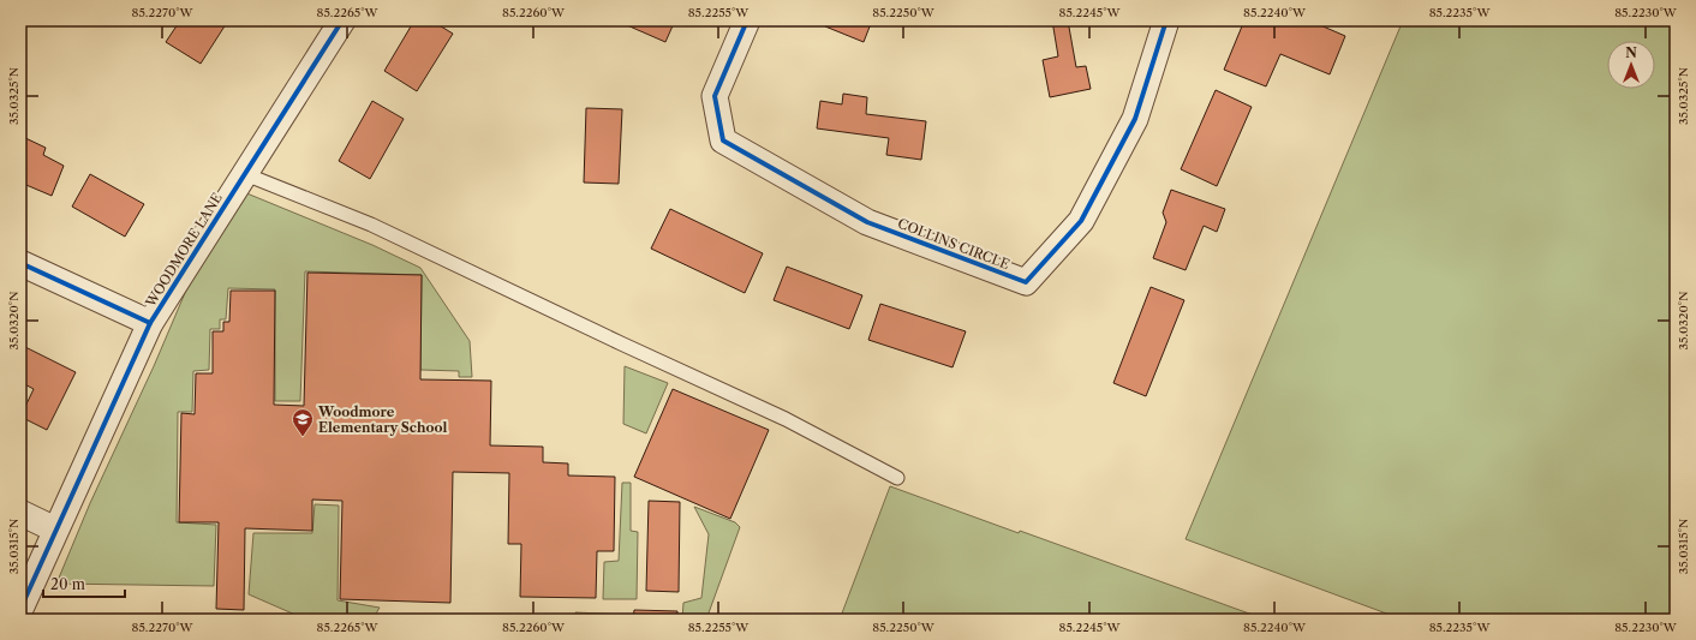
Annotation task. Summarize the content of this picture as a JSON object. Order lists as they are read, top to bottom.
{
  "streets": {
    "street": ["COLLINS CIRCLE", "WOODMORE LANE"]
  },
  "places": {
    "school or university": ["Woodmore Elementary School"]
  },
  "scale_bar": "20 m",
  "north": "top",
  "coordinates": [
    "85.2270°W",
    "85.2265°W",
    "85.2260°W",
    "85.2255°W",
    "85.2250°W",
    "85.2245°W",
    "85.2240°W",
    "85.2235°W",
    "85.2230°W",
    "35.0325°N",
    "35.0320°N",
    "35.0315°N"
  ]
}
